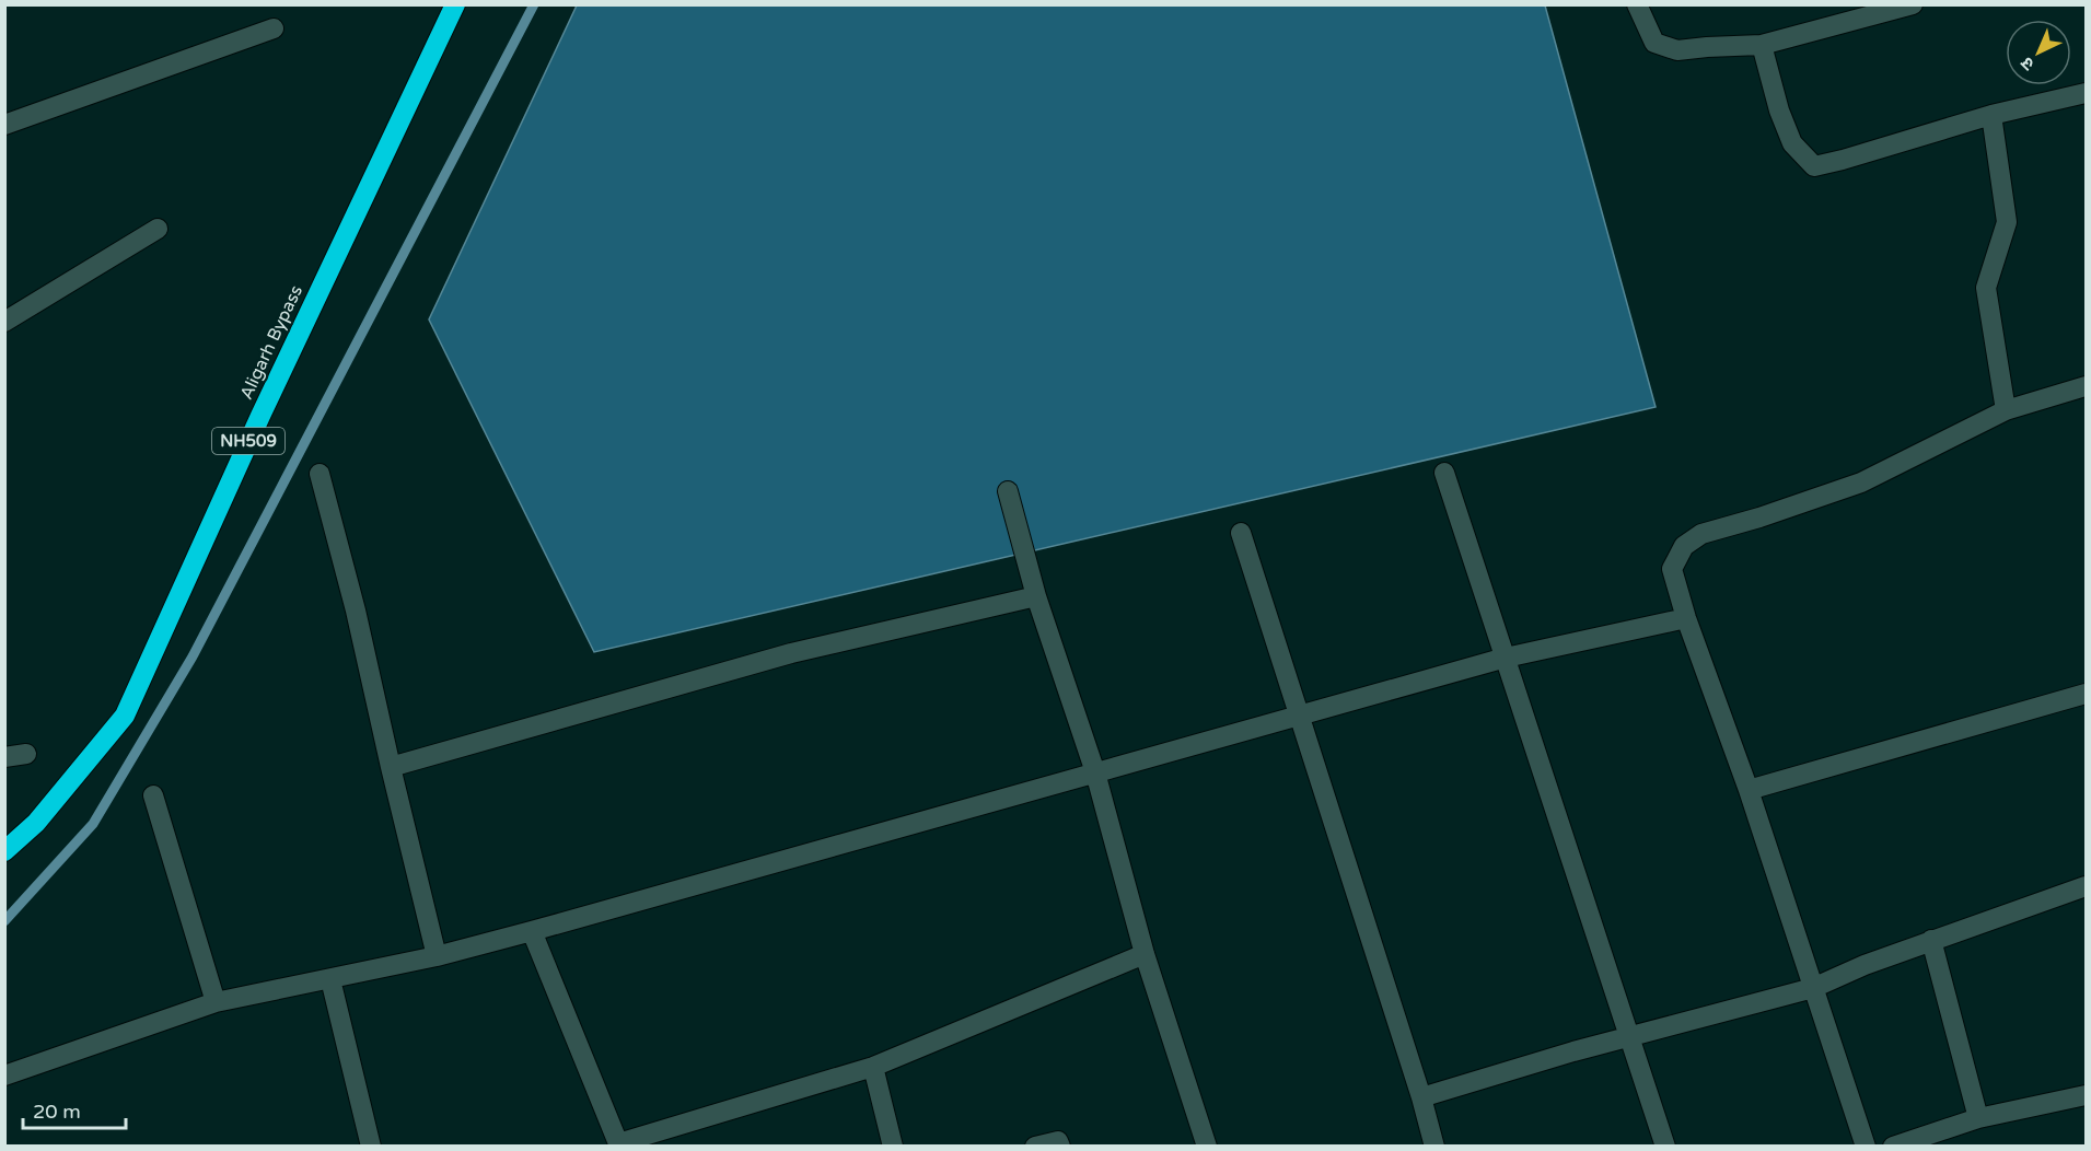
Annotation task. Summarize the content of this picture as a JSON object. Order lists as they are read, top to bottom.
{
  "streets": {
    "highway": ["Aligarh Bypass", "NH509"]
  },
  "scale_bar": "20 m",
  "north": "bottom left"
}
